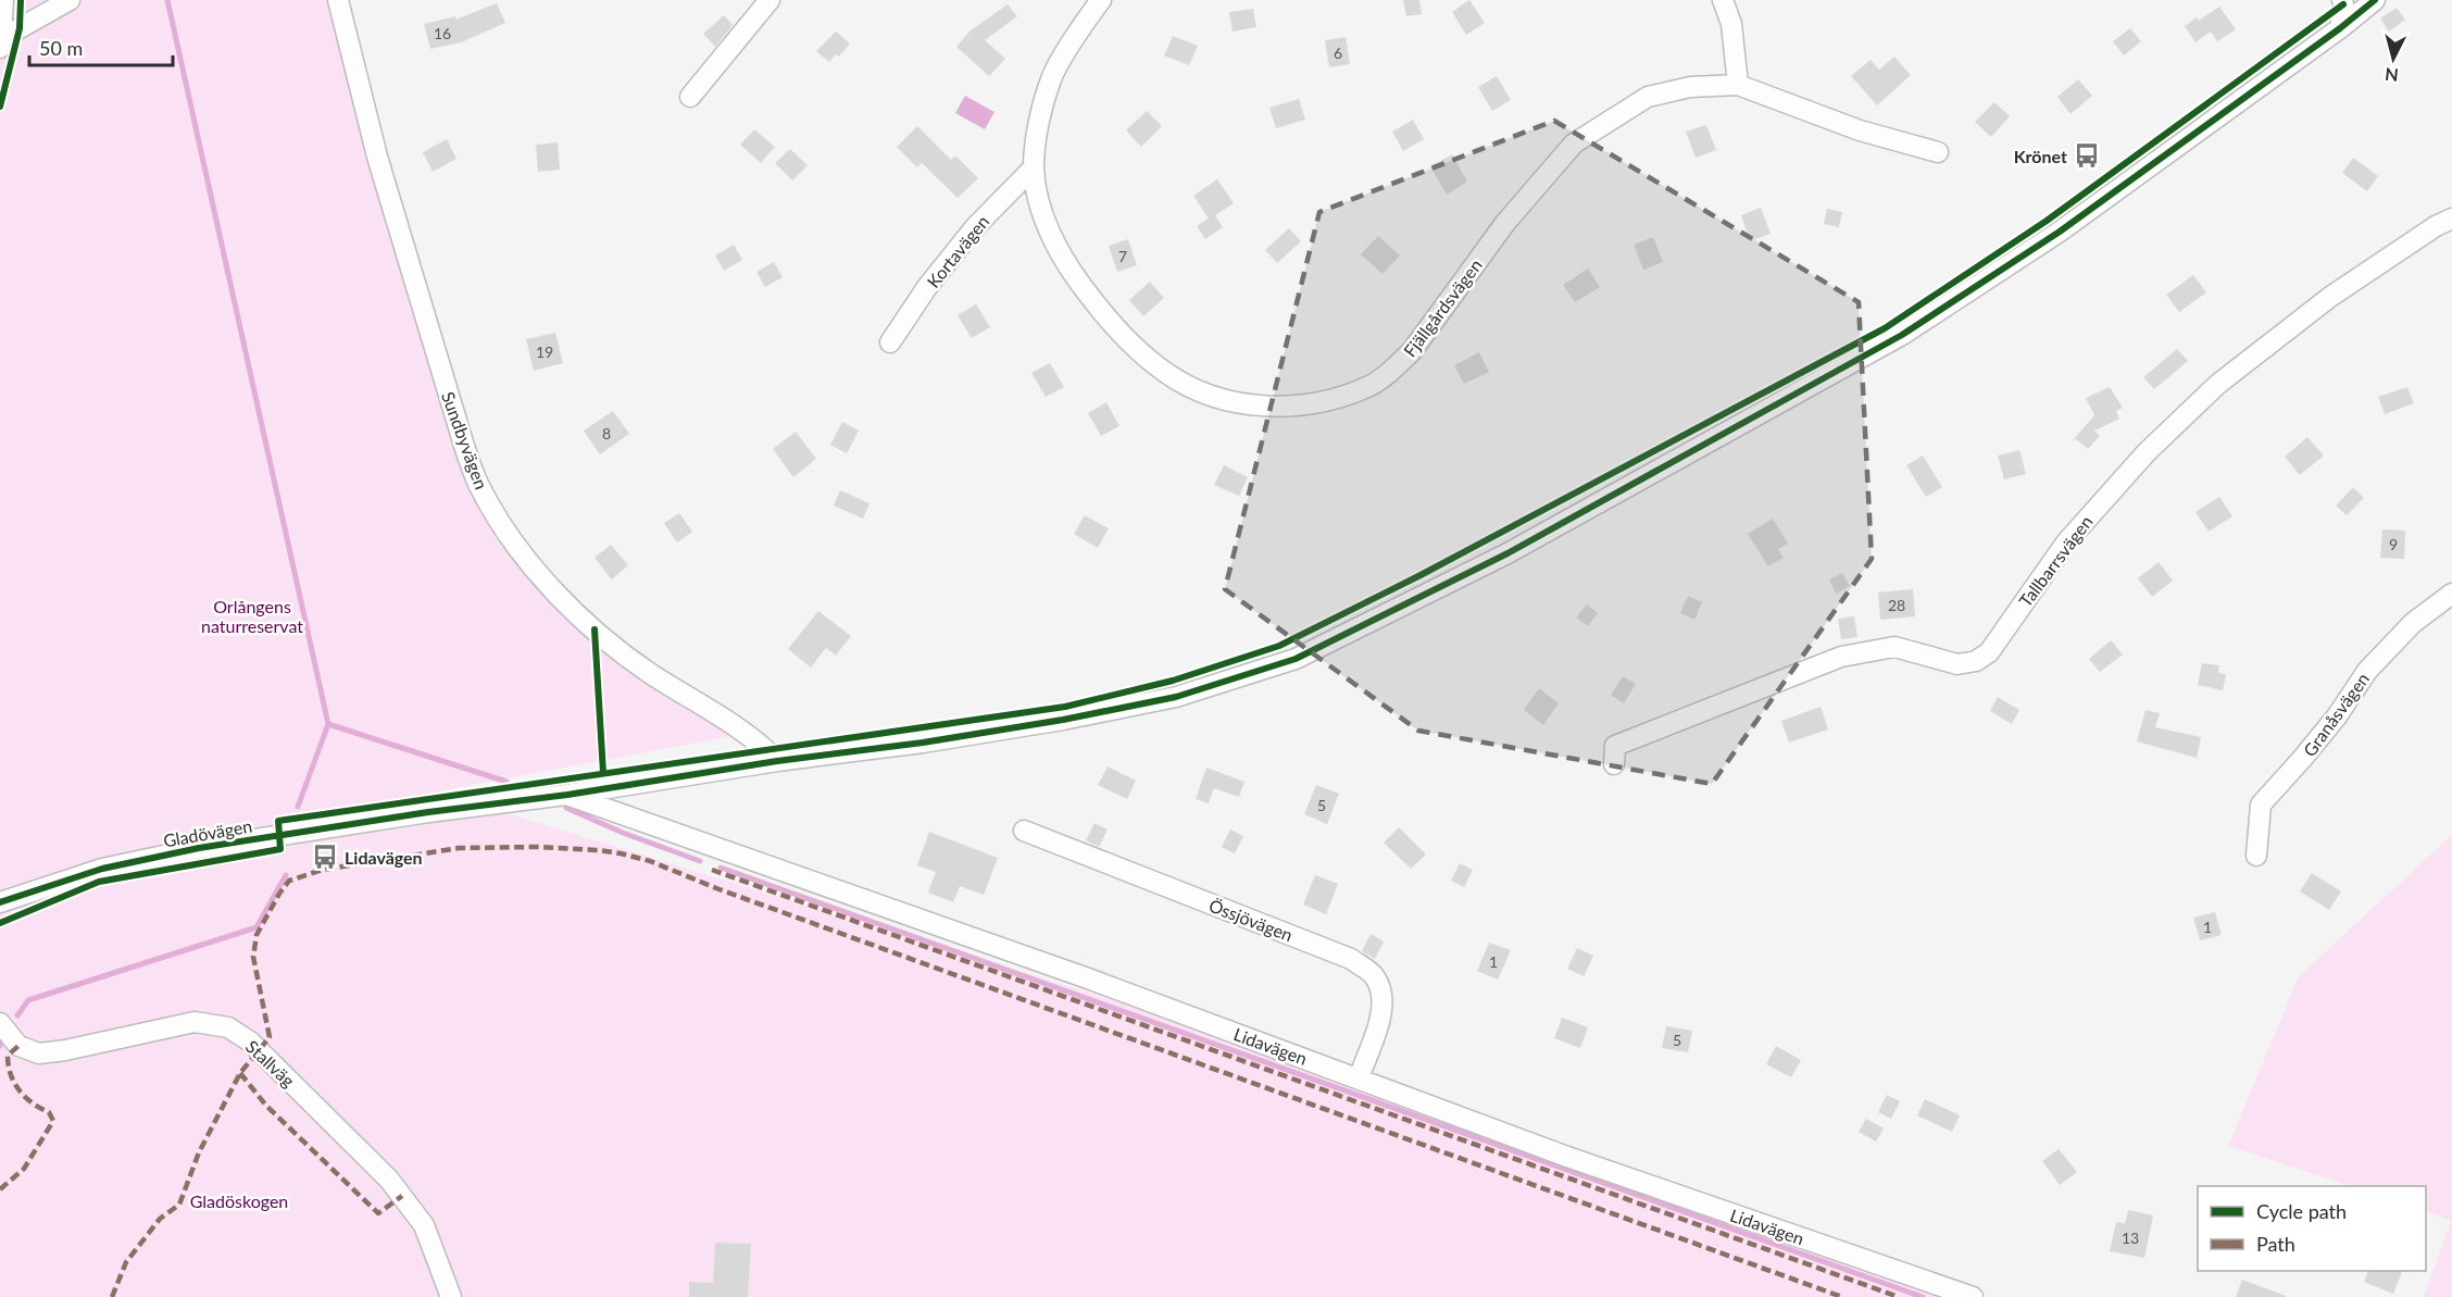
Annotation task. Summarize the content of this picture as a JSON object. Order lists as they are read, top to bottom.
{
  "streets": {
    "street": [
      "Kortavägen",
      "Fjällgårdsvägen",
      "Sundbyvägen",
      "Tallbarrsvägen",
      "Granåsvägen",
      "Gladövägen",
      "Össjövägen",
      "Lidavägen",
      "Stallväg"
    ]
  },
  "crossings": [
    ["Kortavägen", "Fjällgårdsvägen"],
    ["Sundbyvägen", "Gladövägen"],
    ["Gladövägen", "Lidavägen"],
    ["Össjövägen", "Lidavägen"]
  ],
  "parks": ["Orlångens naturreservat", "Gladöskogen"],
  "places": {
    "bus stop": ["Krönet", "Lidavägen"]
  },
  "house_numbers": [
    "16",
    "6",
    "7",
    "19",
    "8",
    "9",
    "28",
    "5",
    "1",
    "1",
    "5",
    "13"
  ],
  "legend": ["Cycle path", "Path"],
  "scale_bar": "50 m",
  "north": "bottom"
}
